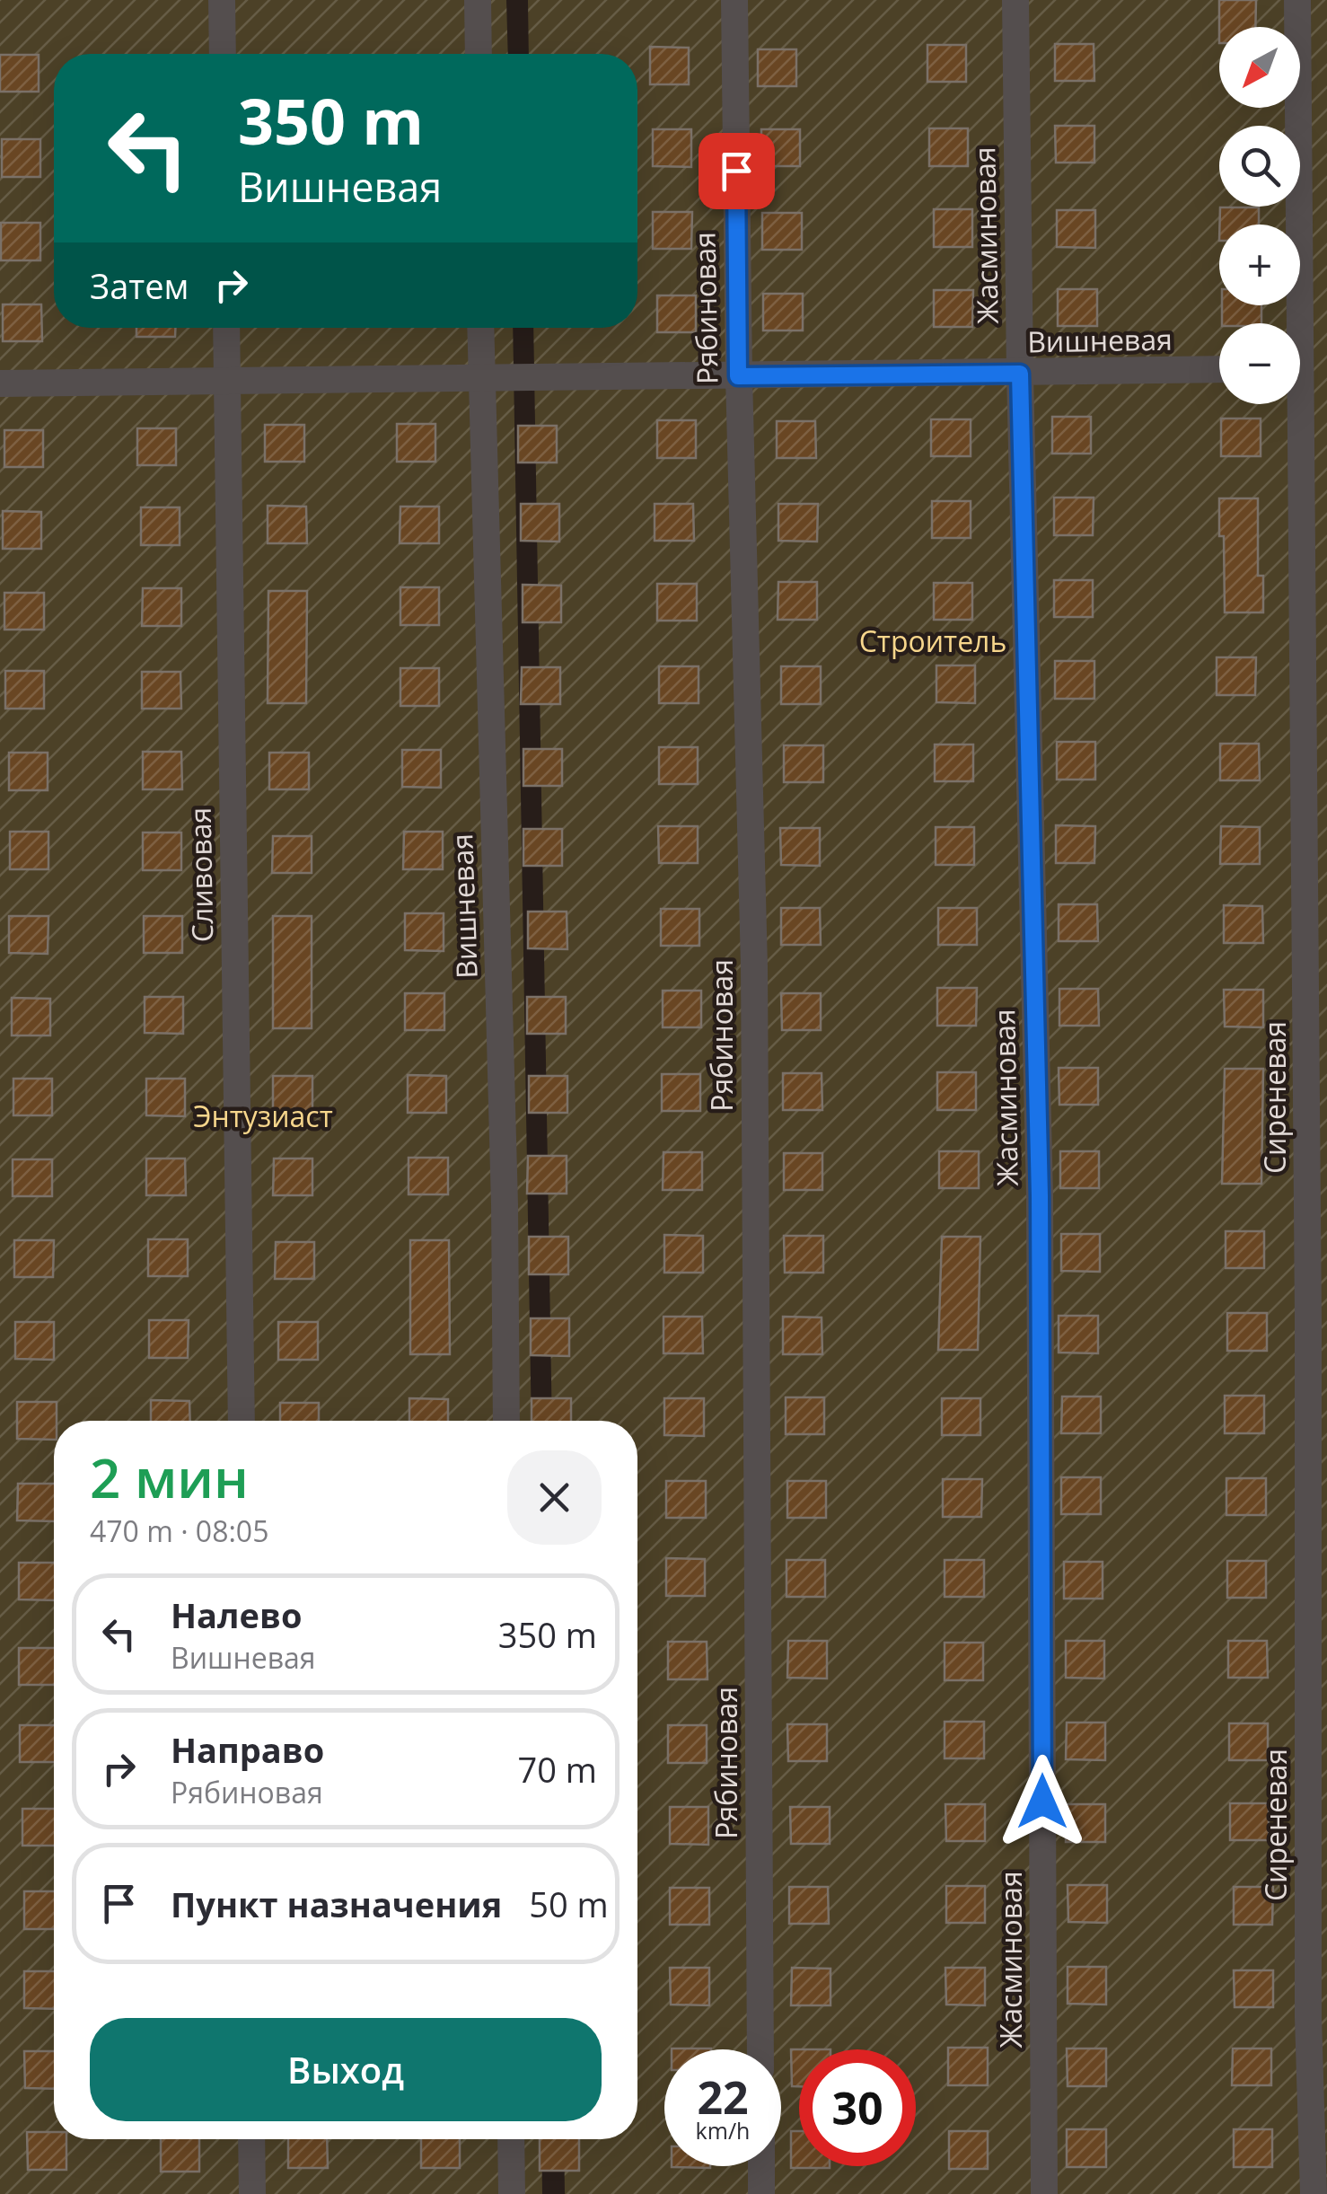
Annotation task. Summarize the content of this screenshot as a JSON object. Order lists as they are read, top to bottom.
{
  "streets": {
    "street": [
      "Жасминовая",
      "Рябиновая",
      "Вишневая",
      "Сливовая",
      "Сиреневая"
    ]
  },
  "crossings": [
    ["Жасминовая", "Вишневая"],
    ["Рябиновая", "Вишневая"],
    ["Вишневая", "Сливовая"]
  ],
  "parks": ["Строитель", "Энтузиаст"],
  "north": "bottom left",
  "page": {
    "map_buttons": ["+", "−"],
    "turn": ["350 m", "Вишневая"],
    "then": "Затем",
    "heading": ["2 мин", "470 m · 08:05"],
    "list": [
      {
        "name": "Налево",
        "note": "Вишневая",
        "value": "350 m"
      },
      {
        "name": "Направо",
        "note": "Рябиновая",
        "value": "70 m"
      },
      {
        "name": "Пункт назначения",
        "value": "50 m"
      }
    ],
    "buttons": "Выход",
    "speed": "22 km/h",
    "limit": "30"
  }
}
